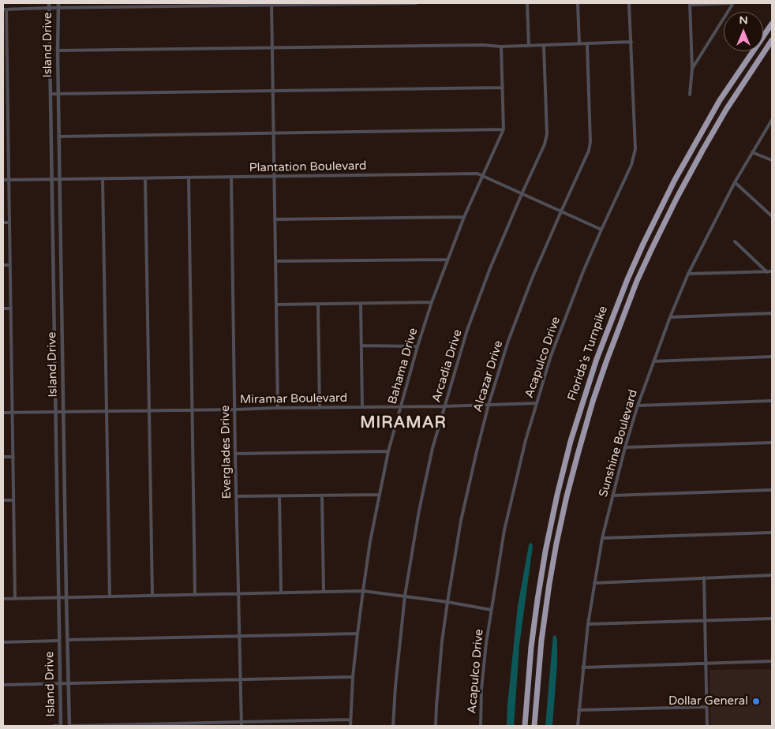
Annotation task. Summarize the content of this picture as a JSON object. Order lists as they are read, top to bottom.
{
  "streets": {
    "highway": ["Florida's Turnpike"],
    "street": [
      "Island Drive",
      "Plantation Boulevard",
      "Acapulco Drive",
      "Bahama Drive",
      "Arcadia Drive",
      "Alcazar Drive",
      "Miramar Boulevard",
      "Sunshine Boulevard",
      "Everglades Drive"
    ]
  },
  "crossings": [
    ["Island Drive", "Plantation Boulevard"],
    ["Island Drive", "Miramar Boulevard"],
    ["Plantation Boulevard", "Acapulco Drive"],
    ["Plantation Boulevard", "Bahama Drive"],
    ["Plantation Boulevard", "Arcadia Drive"],
    ["Plantation Boulevard", "Alcazar Drive"],
    ["Plantation Boulevard", "Everglades Drive"],
    ["Acapulco Drive", "Miramar Boulevard"],
    ["Bahama Drive", "Miramar Boulevard"],
    ["Arcadia Drive", "Miramar Boulevard"],
    ["Alcazar Drive", "Miramar Boulevard"],
    ["Miramar Boulevard", "Everglades Drive"]
  ],
  "districts": ["MIRAMAR"],
  "places": ["Dollar General"],
  "north": "top"
}
